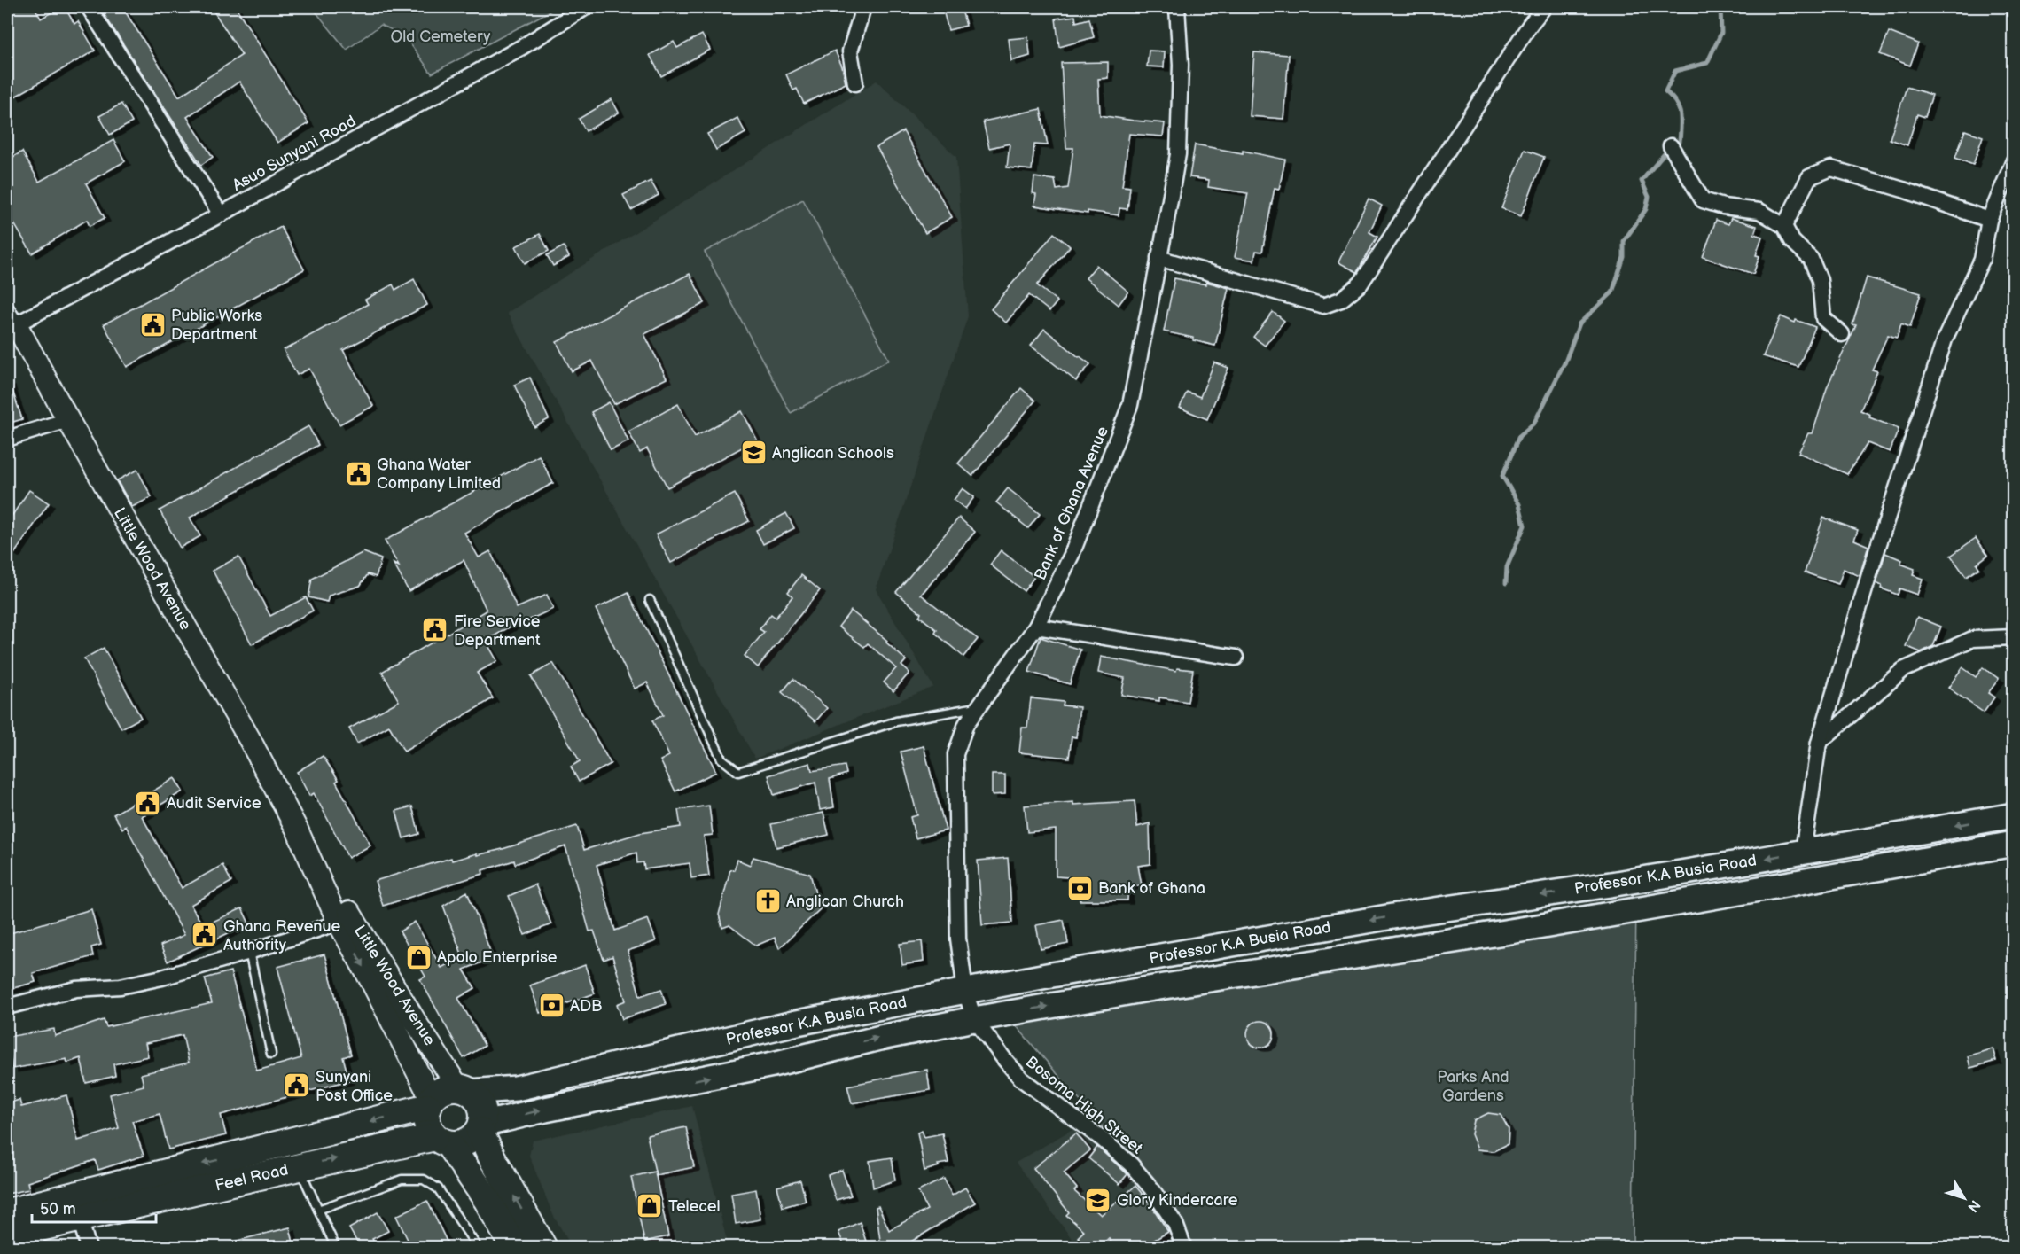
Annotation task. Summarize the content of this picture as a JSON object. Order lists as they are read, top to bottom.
{
  "streets": {
    "highway": ["Feel Road"],
    "main road": ["Professor K.A Busia Road"],
    "street": [
      "Asuo Sunyani Road",
      "Bank of Ghana Avenue",
      "Little Wood Avenue",
      "Bosoma High Street"
    ]
  },
  "crossings": [
    ["Asuo Sunyani Road", "Little Wood Avenue"],
    ["Bank of Ghana Avenue", "Professor K.A Busia Road"],
    ["Bank of Ghana Avenue", "Bosoma High Street"],
    ["Little Wood Avenue", "Professor K.A Busia Road"],
    ["Little Wood Avenue", "Feel Road"],
    ["Professor K.A Busia Road", "Bosoma High Street"],
    ["Professor K.A Busia Road", "Feel Road"]
  ],
  "parks": ["Old Cemetery", "Parks And Gardens"],
  "places": {
    "public building": [
      "Public Works Department",
      "Ghana Water Company Limited",
      "Fire Service Department",
      "Audit Service",
      "Ghana Revenue Authority",
      "Sunyani Post Office"
    ],
    "school or university": ["Anglican Schools", "Glory Kindercare"],
    "bank": ["Bank of Ghana", "ADB"],
    "church": ["Anglican Church"],
    "shop": ["Apolo Enterprise", "Telecel"]
  },
  "scale_bar": "50 m",
  "north": "bottom right"
}
